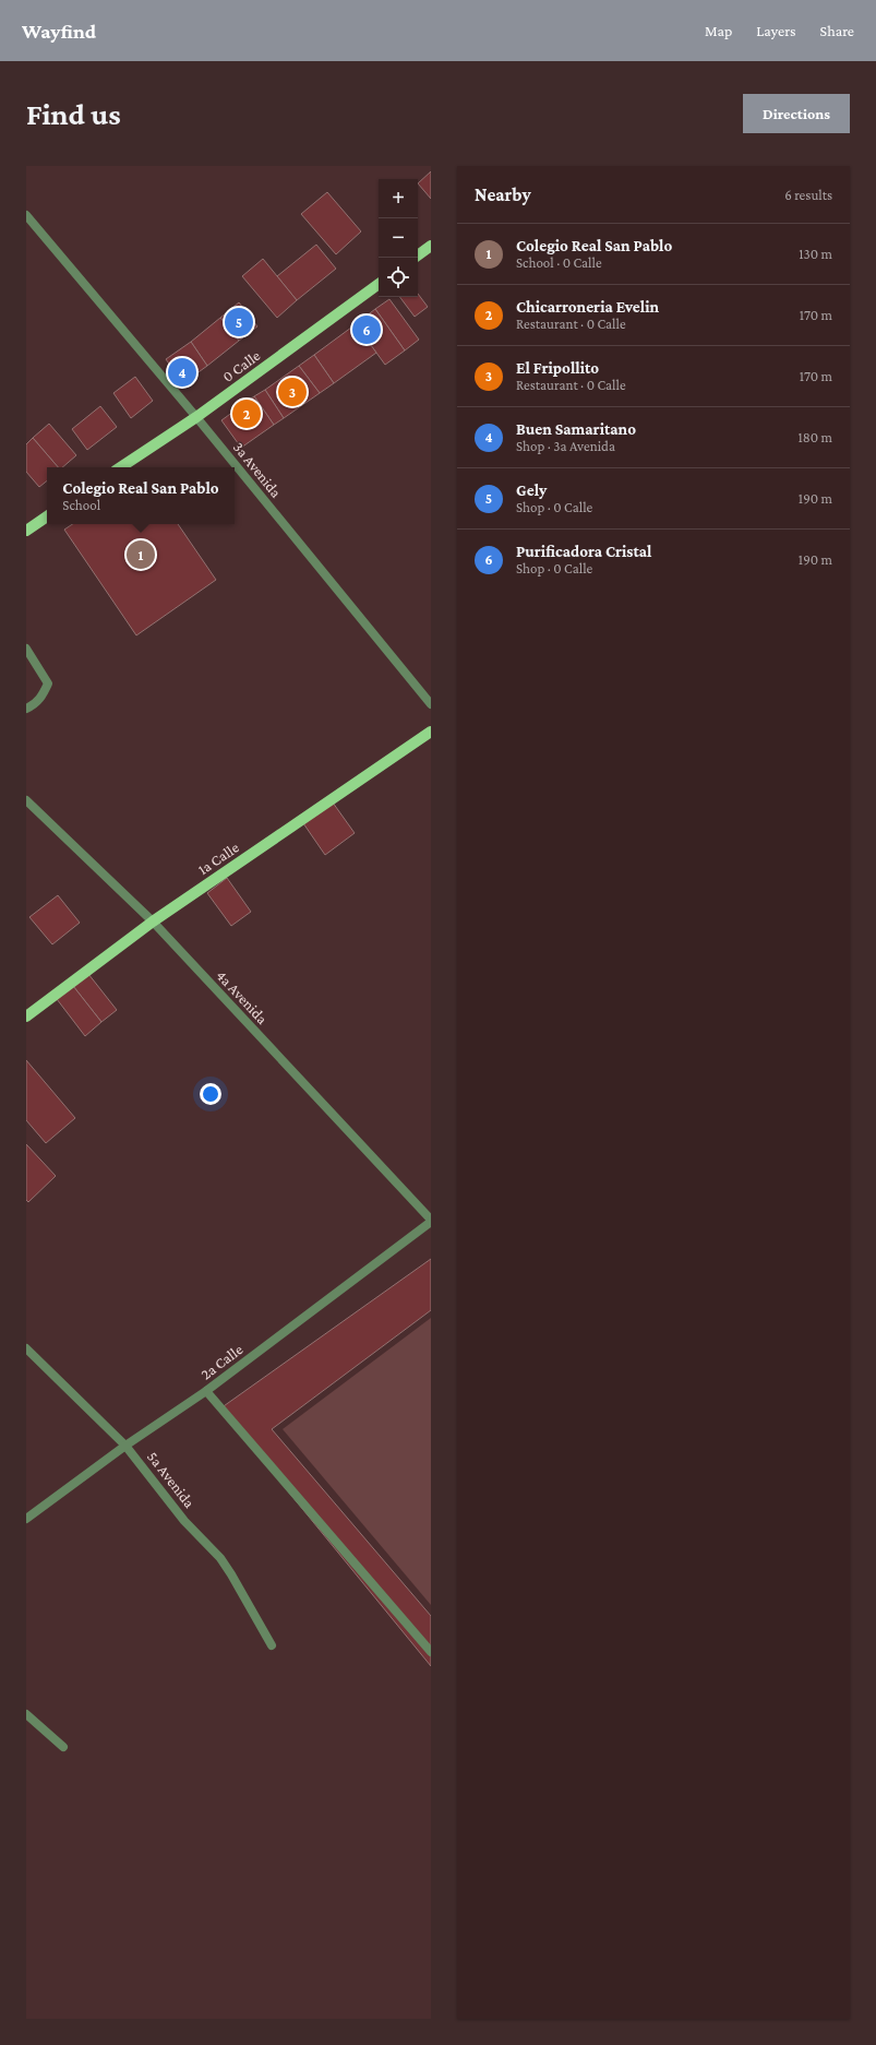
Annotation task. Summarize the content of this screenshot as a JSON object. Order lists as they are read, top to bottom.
{
  "streets": {
    "main road": ["0 Calle", "1a Calle"],
    "street": [
      "3a Avenida",
      "4a Avenida",
      "2a Calle",
      "5a Avenida"
    ]
  },
  "crossings": [
    ["0 Calle", "3a Avenida"],
    ["1a Calle", "4a Avenida"],
    ["4a Avenida", "2a Calle"],
    ["2a Calle", "5a Avenida"]
  ],
  "page": {
    "header": "Wayfind",
    "nav": ["Map", "Layers", "Share"],
    "buttons": "Directions",
    "title": "Find us",
    "heading": ["Nearby", "6 results"],
    "map_buttons": ["+", "−"],
    "list": [
      {
        "mark": "1",
        "name": "Colegio Real San Pablo",
        "note": "School · 0 Calle",
        "value": "130 m"
      },
      {
        "mark": "2",
        "name": "Chicarroneria Evelin",
        "note": "Restaurant · 0 Calle",
        "value": "170 m"
      },
      {
        "mark": "3",
        "name": "El Fripollito",
        "note": "Restaurant · 0 Calle",
        "value": "170 m"
      },
      {
        "mark": "4",
        "name": "Buen Samaritano",
        "note": "Shop · 3a Avenida",
        "value": "180 m"
      },
      {
        "mark": "5",
        "name": "Gely",
        "note": "Shop · 0 Calle",
        "value": "190 m"
      },
      {
        "mark": "6",
        "name": "Purificadora Cristal",
        "note": "Shop · 0 Calle",
        "value": "190 m"
      }
    ],
    "pins": [
      "5",
      "6",
      "4",
      "3",
      "2",
      "1"
    ],
    "popup": ["Colegio Real San Pablo", "School"]
  }
}
